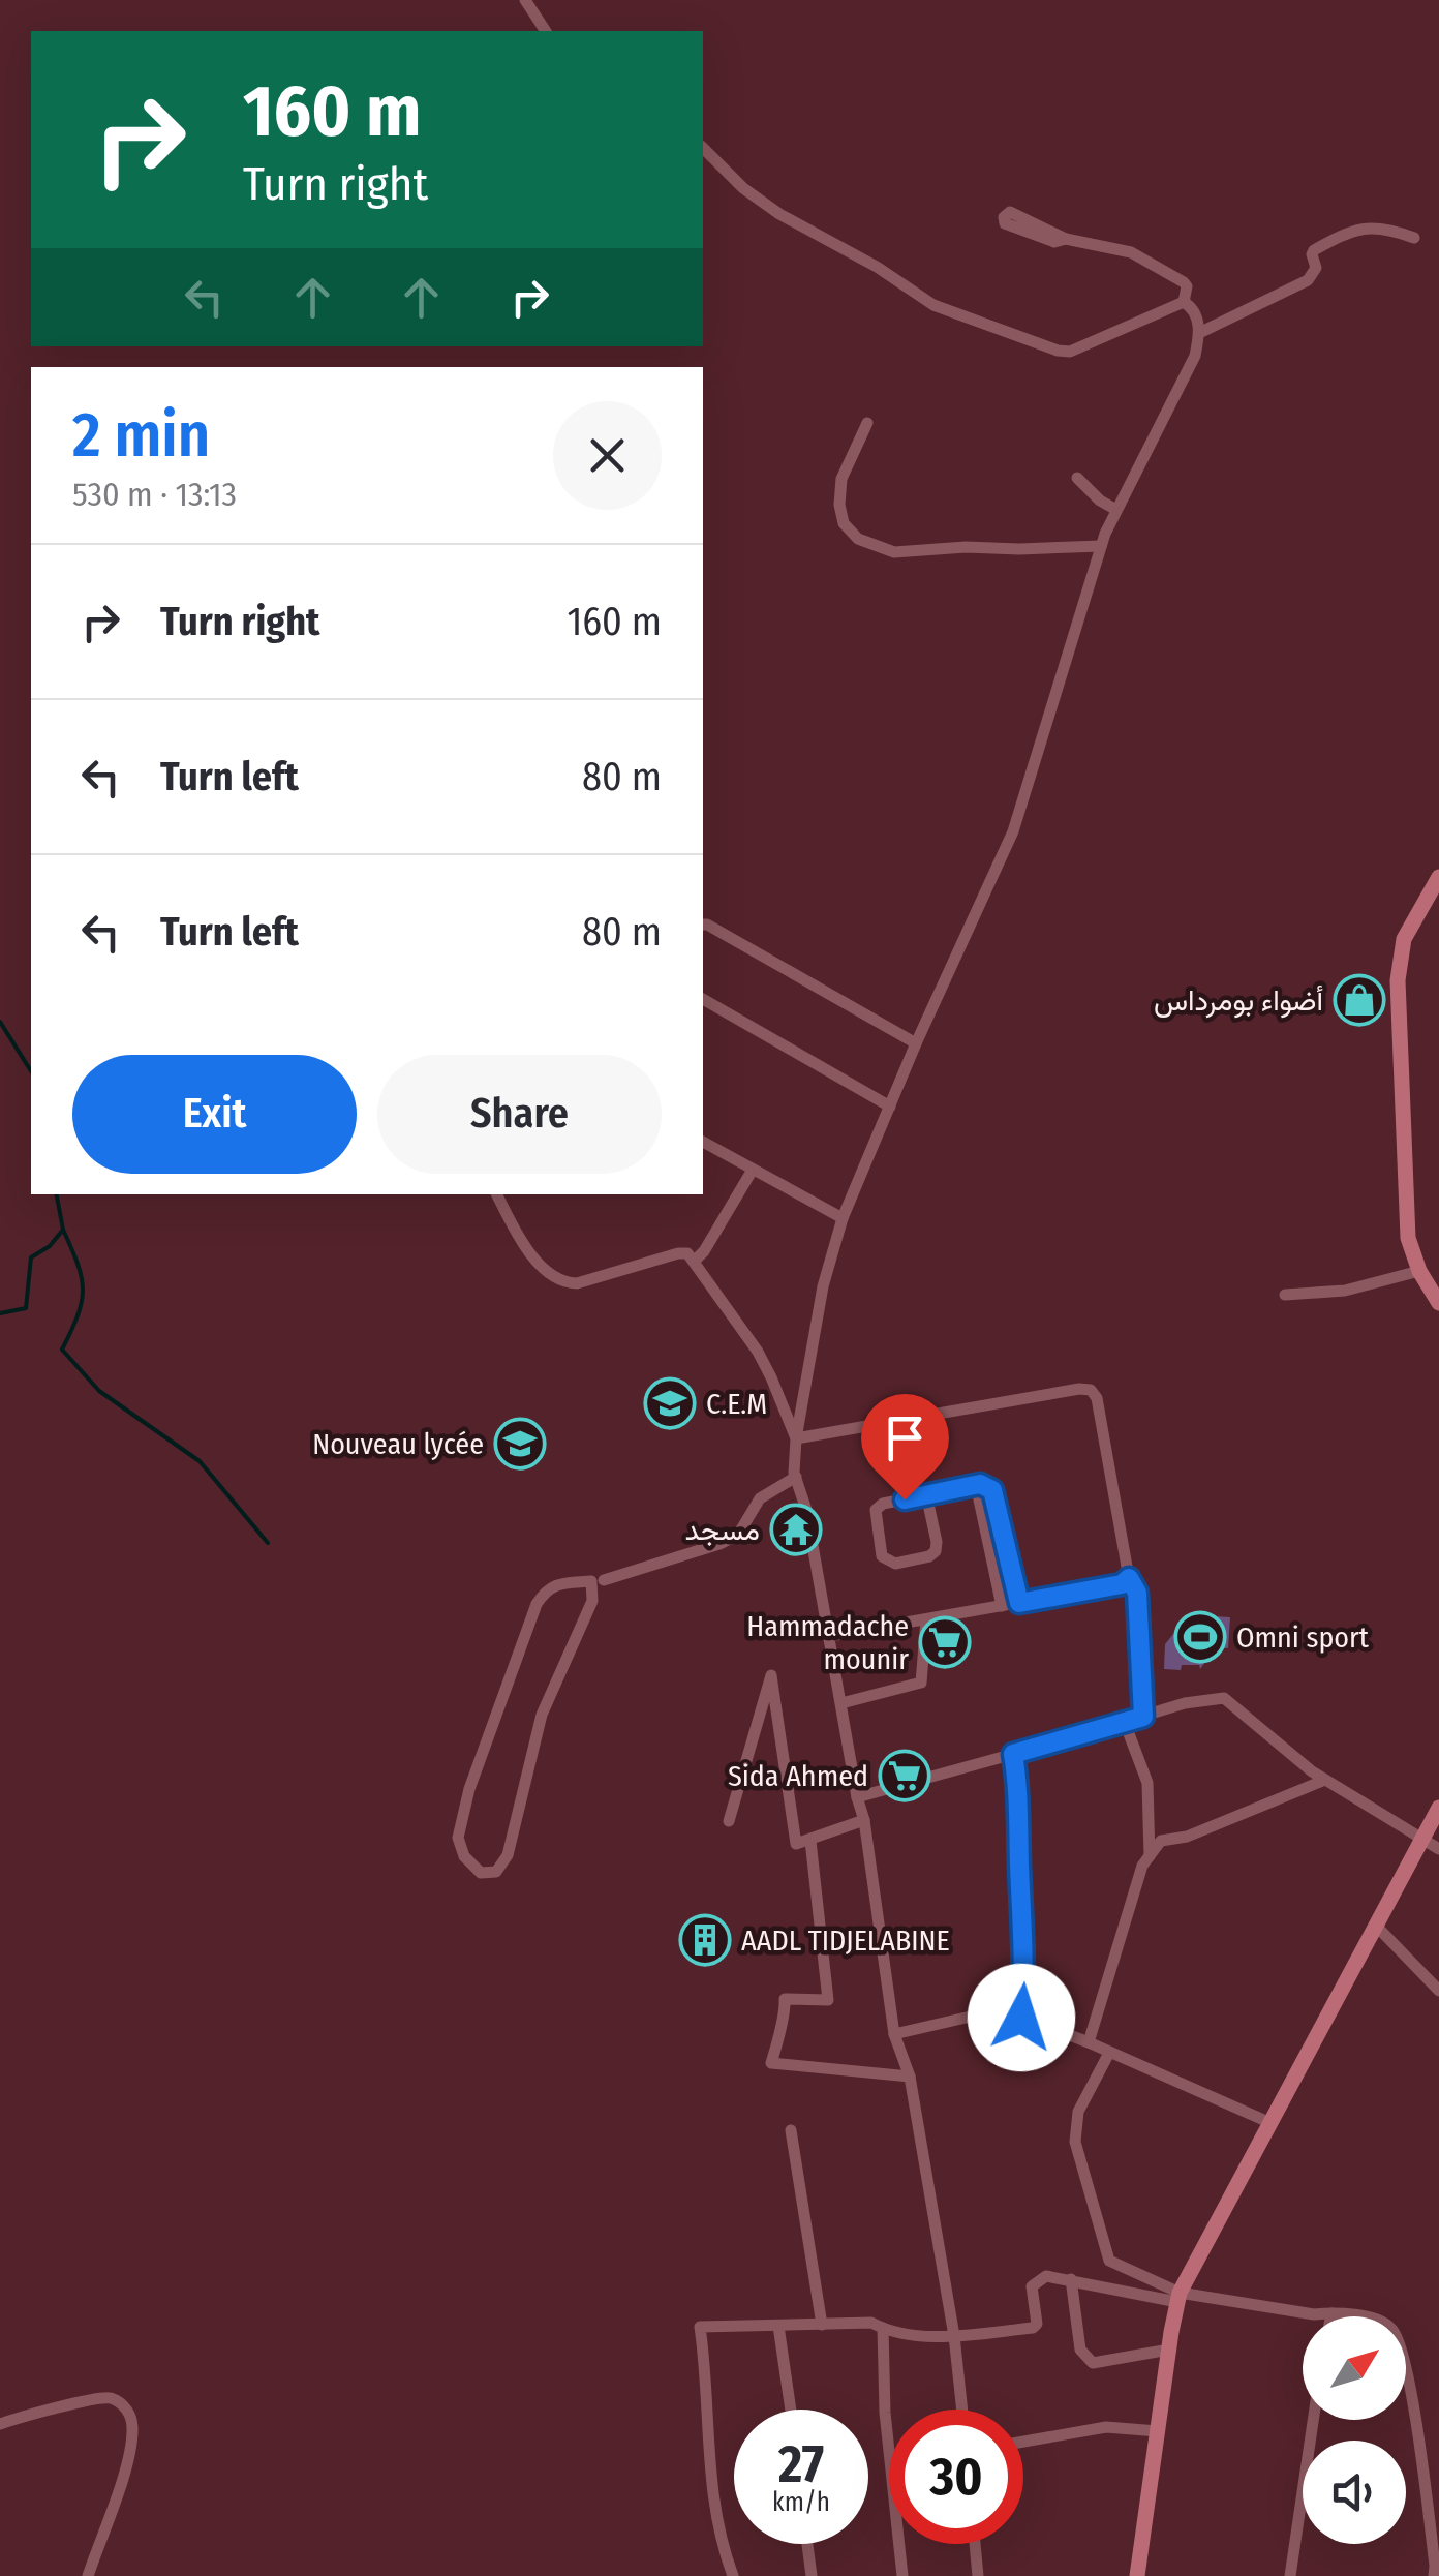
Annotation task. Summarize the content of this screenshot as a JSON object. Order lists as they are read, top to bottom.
{
  "places": {
    "shop": ["أضواء بومرداس"],
    "school or university": ["C.E.M", "Nouveau lycée"],
    "temple": ["مسجد"],
    "sports": ["Omni sport"],
    "supermarket": ["Hammadache mounir", "Sida Ahmed"],
    "building": ["AADL TIDJELABINE"]
  },
  "north": "top right",
  "page": {
    "turn": ["160 m", "Turn right"],
    "heading": ["2 min", "530 m · 13:13"],
    "list": [
      {
        "name": "Turn right",
        "value": "160 m"
      },
      {
        "name": "Turn left",
        "value": "80 m"
      },
      {
        "name": "Turn left",
        "value": "80 m"
      }
    ],
    "buttons": ["Exit", "Share"],
    "speed": "27 km/h",
    "limit": "30"
  }
}
